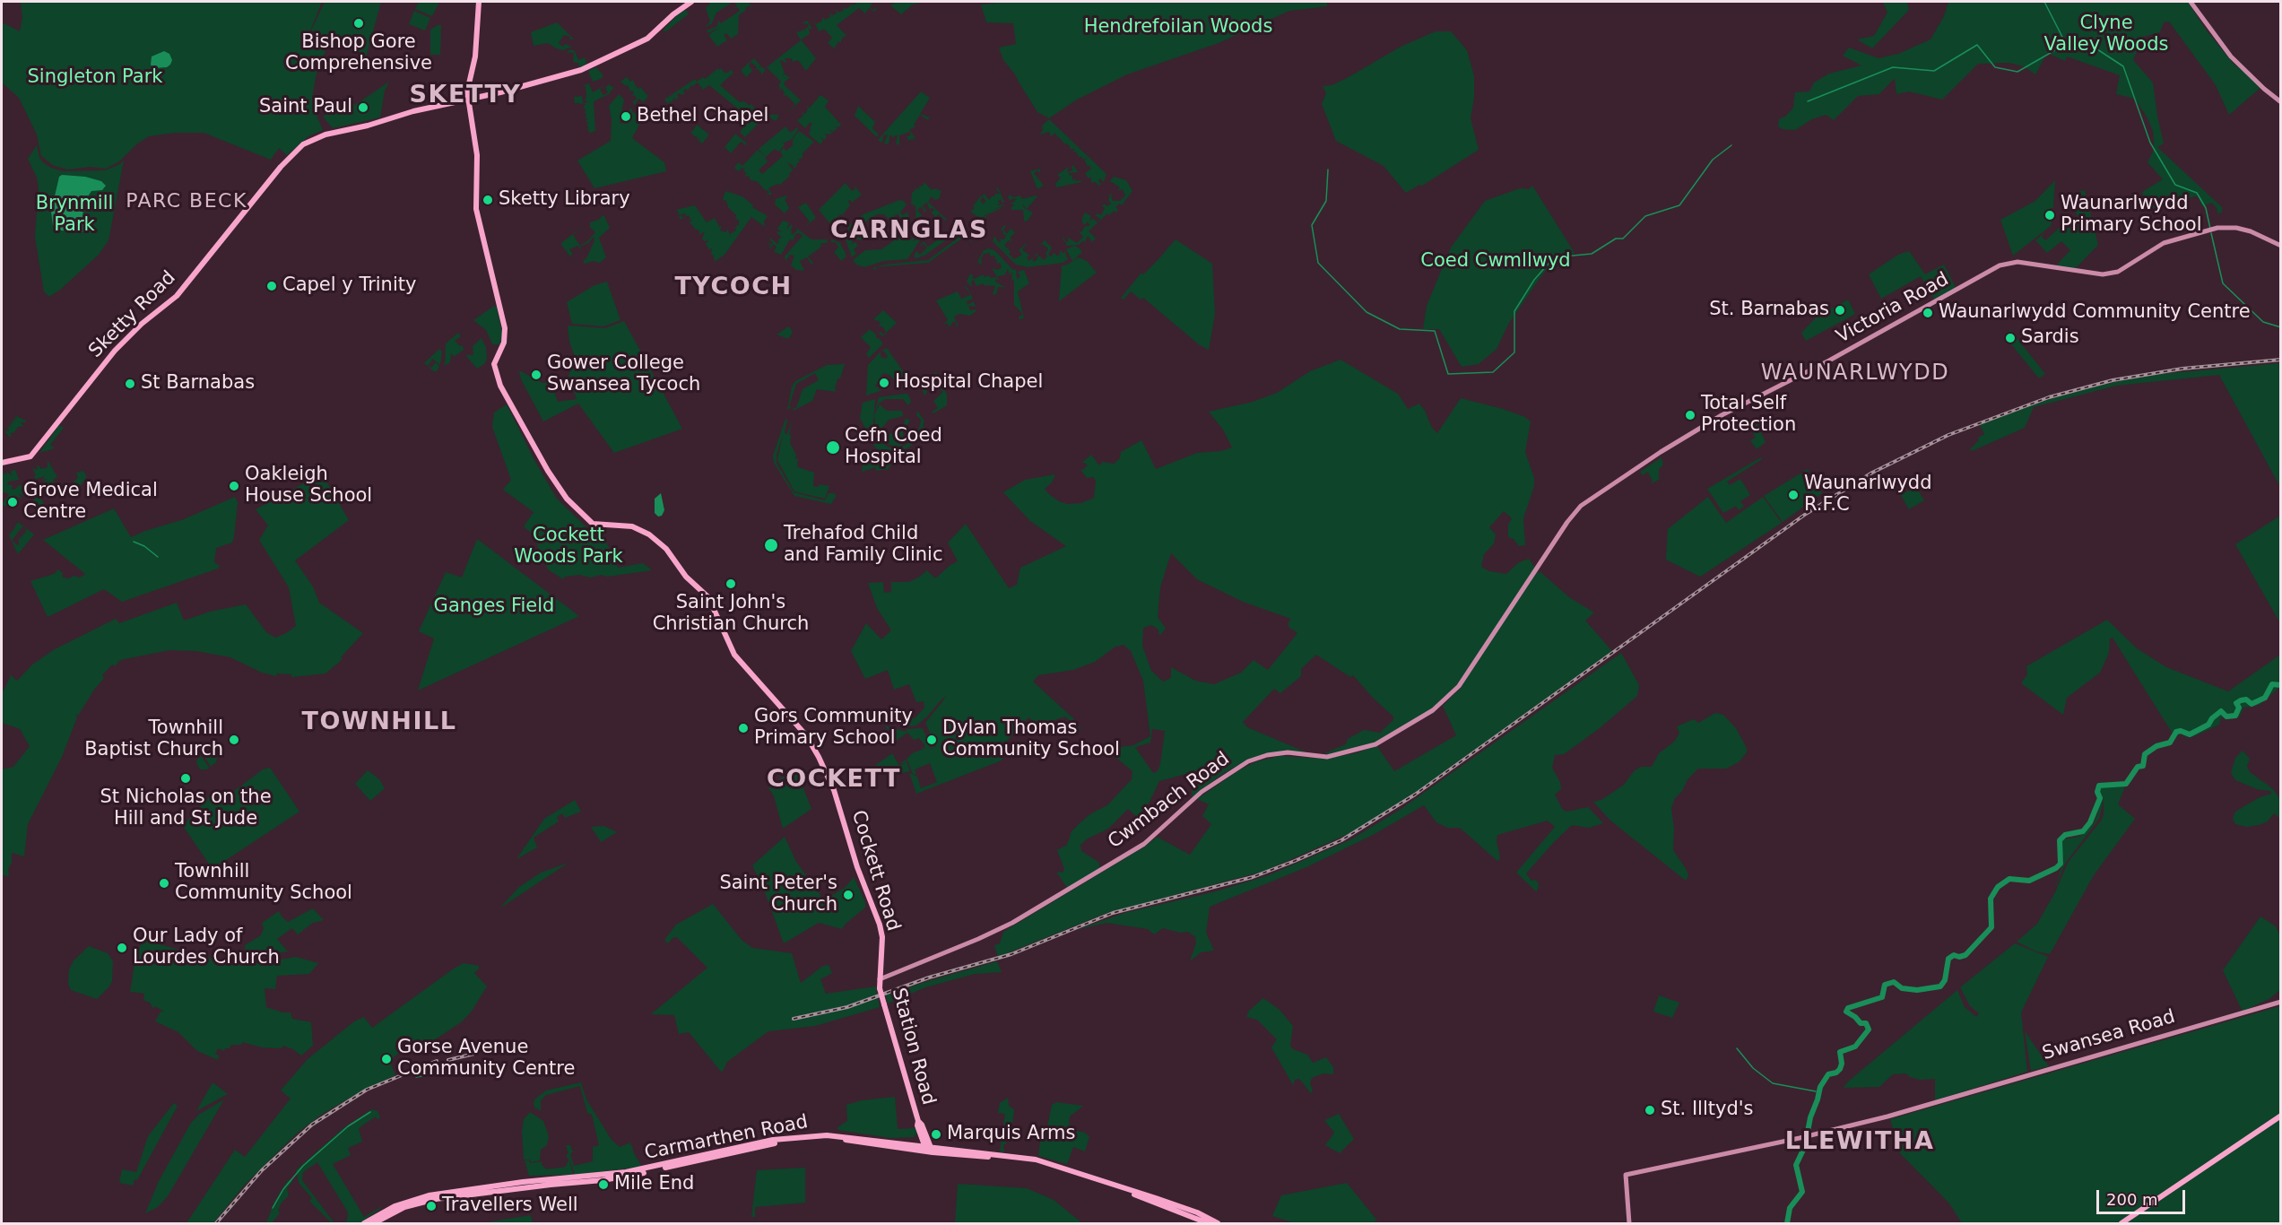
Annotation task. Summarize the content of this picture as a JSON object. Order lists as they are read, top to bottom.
{
  "streets": {
    "main road": [
      "Victoria Road",
      "Sketty Road",
      "Cwmbach Road",
      "Cockett Road",
      "Swansea Road",
      "Station Road",
      "Carmarthen Road"
    ]
  },
  "crossings": [
    ["Victoria Road", "Cwmbach Road"],
    ["Cwmbach Road", "Cockett Road"],
    ["Cwmbach Road", "Station Road"],
    ["Cockett Road", "Station Road"],
    ["Station Road", "Carmarthen Road"]
  ],
  "districts": [
    "SKETTY",
    "PARC BECK",
    "CARNGLAS",
    "TYCOCH",
    "WAUNARLWYDD",
    "TOWNHILL",
    "COCKETT",
    "LLEWITHA"
  ],
  "parks": [
    "Clyne Valley Woods",
    "Hendrefoilan Woods",
    "Singleton Park",
    "Brynmill Park",
    "Coed Cwmllwyd",
    "Cockett Woods Park",
    "Ganges Field"
  ],
  "places": [
    "Bishop Gore Comprehensive",
    "Saint Paul",
    "Bethel Chapel",
    "Sketty Library",
    "Waunarlwydd Primary School",
    "Capel y Trinity",
    "St. Barnabas",
    "Waunarlwydd Community Centre",
    "Sardis",
    "Gower College Swansea Tycoch",
    "Hospital Chapel",
    "St Barnabas",
    "Total Self Protection",
    "Cefn Coed Hospital",
    "Oakleigh House School",
    "Waunarlwydd R.F.C",
    "Grove Medical Centre",
    "Trehafod Child and Family Clinic",
    "Saint John's Christian Church",
    "Gors Community Primary School",
    "Townhill Baptist Church",
    "Dylan Thomas Community School",
    "St Nicholas on the Hill and St Jude",
    "Townhill Community School",
    "Saint Peter's Church",
    "Our Lady of Lourdes Church",
    "Gorse Avenue Community Centre",
    "St. Illtyd's",
    "Marquis Arms",
    "Mile End",
    "Travellers Well"
  ],
  "scale_bar": "200 m"
}
